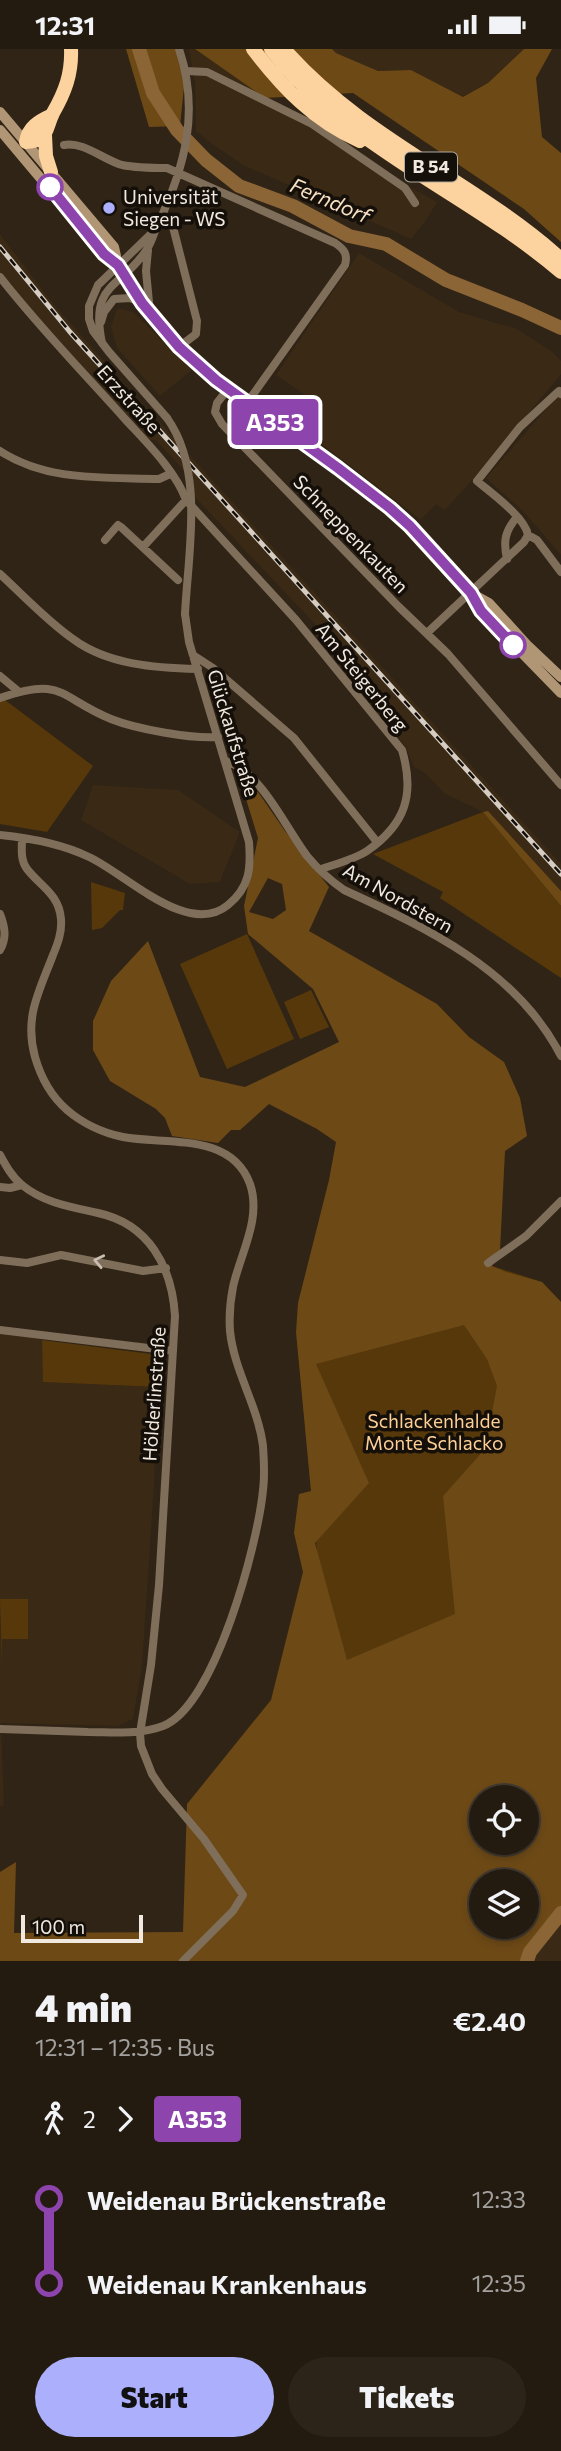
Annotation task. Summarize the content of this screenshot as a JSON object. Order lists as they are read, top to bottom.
{
  "streets": {
    "highway": ["B 54"],
    "street": [
      "Erzstraße",
      "Schneppenkauten",
      "Am Steigerberg",
      "Glückaufstraße",
      "Am Nordstern",
      "Hölderlinstraße"
    ]
  },
  "crossings": [
    ["Erzstraße", "Am Steigerberg"],
    ["Am Steigerberg", "Am Nordstern"],
    ["Glückaufstraße", "Am Nordstern"]
  ],
  "water": ["Ferndorf"],
  "parks": ["Schlackenhalde Monte Schlacko"],
  "places": ["Universität Siegen - WS"],
  "lines": ["bus line A353"],
  "scale_bar": "100 m",
  "page": {
    "status": "12:31",
    "on_map": "A353",
    "scale": "100 m",
    "heading": ["4 min", "12:31 – 12:35 · Bus", "€2.40"],
    "legs": ["2", "A353"],
    "list": [
      {
        "name": "Weidenau Brückenstraße",
        "value": "12:33"
      },
      {
        "name": "Weidenau Krankenhaus",
        "value": "12:35"
      }
    ],
    "buttons": ["Start", "Tickets"]
  }
}
